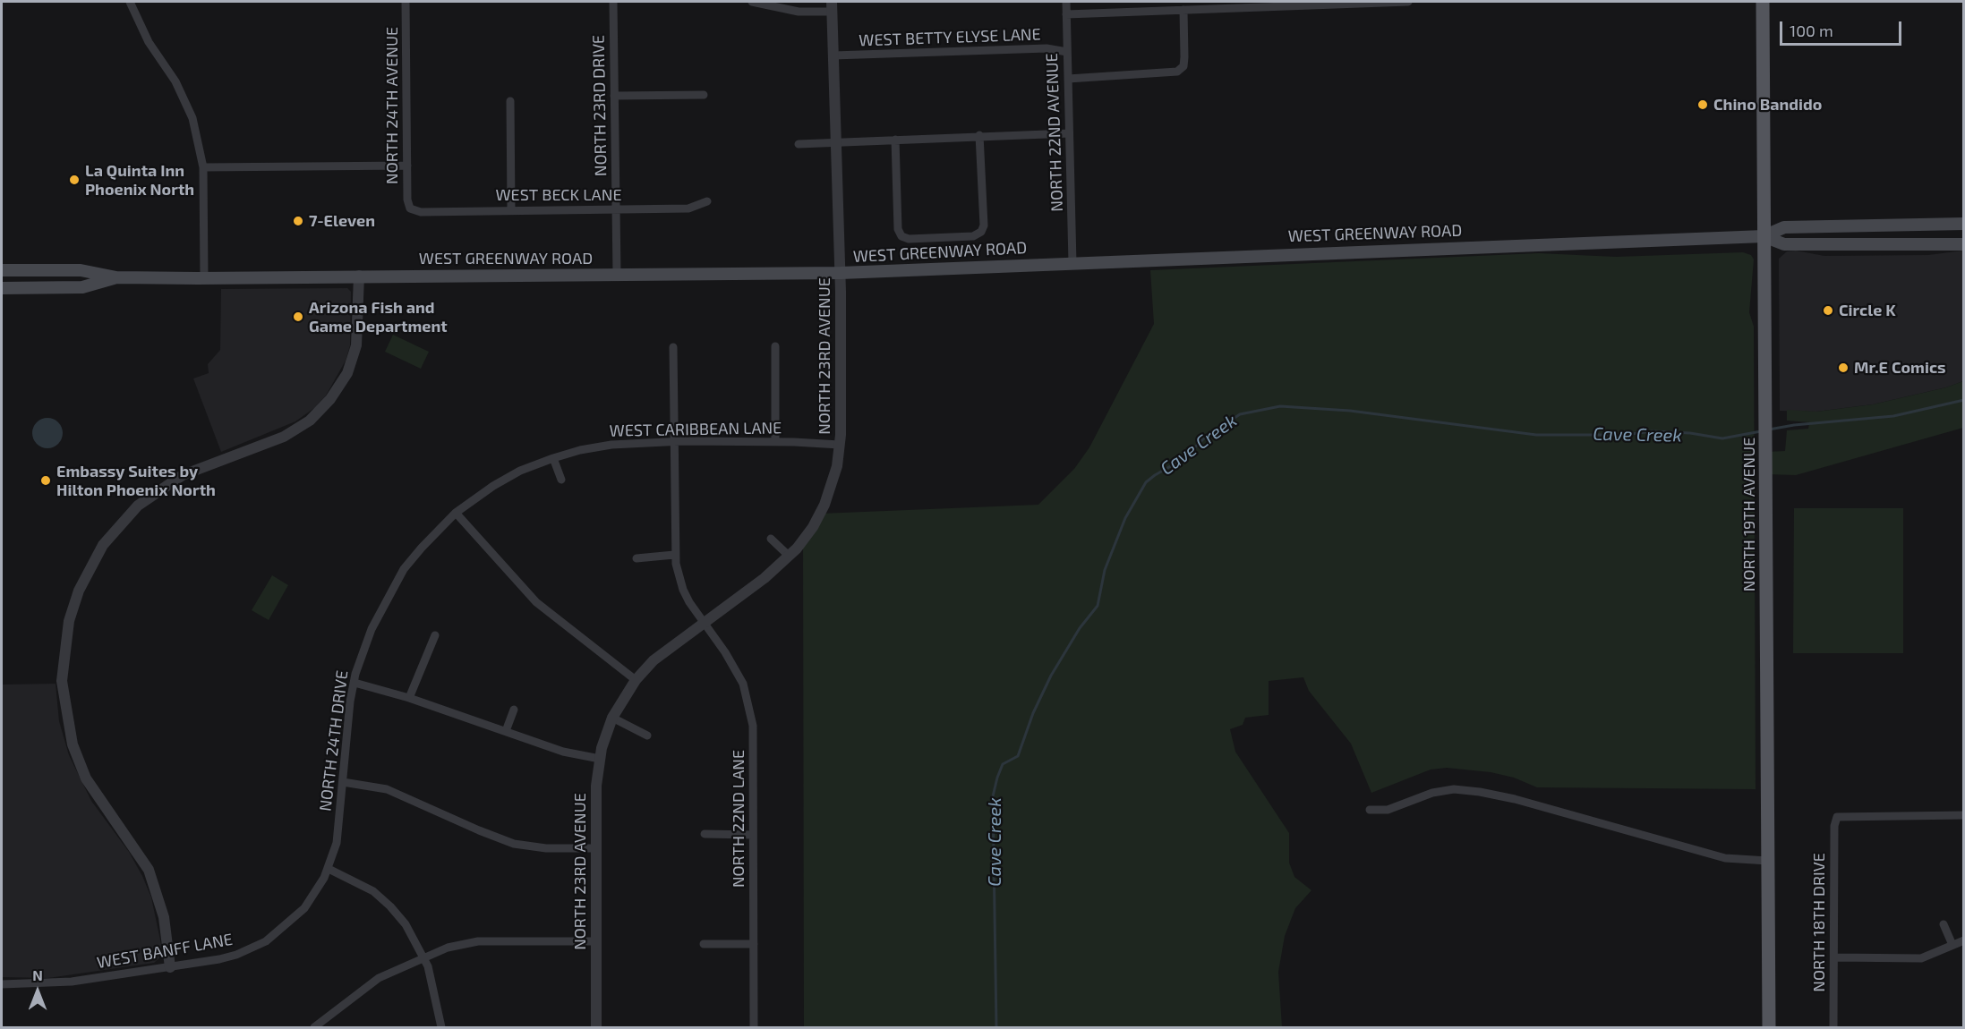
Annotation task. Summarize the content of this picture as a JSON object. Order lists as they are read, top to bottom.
{
  "streets": {
    "main road": ["WEST GREENWAY ROAD", "NORTH 19TH AVENUE"],
    "street": [
      "WEST BETTY ELYSE LANE",
      "NORTH 24TH AVENUE",
      "NORTH 23RD DRIVE",
      "NORTH 22ND AVENUE",
      "WEST BECK LANE",
      "NORTH 23RD AVENUE",
      "WEST CARIBBEAN LANE",
      "NORTH 24TH DRIVE",
      "NORTH 22ND LANE",
      "NORTH 18TH DRIVE",
      "WEST BANFF LANE"
    ]
  },
  "crossings": [
    ["WEST BETTY ELYSE LANE", "NORTH 22ND AVENUE"],
    ["WEST BETTY ELYSE LANE", "NORTH 23RD AVENUE"],
    ["NORTH 24TH AVENUE", "WEST BECK LANE"],
    ["NORTH 23RD DRIVE", "WEST BECK LANE"],
    ["NORTH 23RD DRIVE", "WEST GREENWAY ROAD"],
    ["NORTH 22ND AVENUE", "WEST GREENWAY ROAD"],
    ["WEST GREENWAY ROAD", "NORTH 23RD AVENUE"],
    ["WEST GREENWAY ROAD", "NORTH 19TH AVENUE"],
    ["NORTH 23RD AVENUE", "WEST CARIBBEAN LANE"],
    ["NORTH 23RD AVENUE", "NORTH 22ND LANE"],
    ["WEST CARIBBEAN LANE", "NORTH 24TH DRIVE"],
    ["WEST CARIBBEAN LANE", "NORTH 22ND LANE"],
    ["NORTH 24TH DRIVE", "WEST BANFF LANE"]
  ],
  "water": ["Cave Creek"],
  "places": [
    "Chino Bandido",
    "La Quinta Inn Phoenix North",
    "7-Eleven",
    "Circle K",
    "Arizona Fish and Game Department",
    "Mr.E Comics",
    "Embassy Suites by Hilton Phoenix North"
  ],
  "scale_bar": "100 m",
  "north": "top"
}
